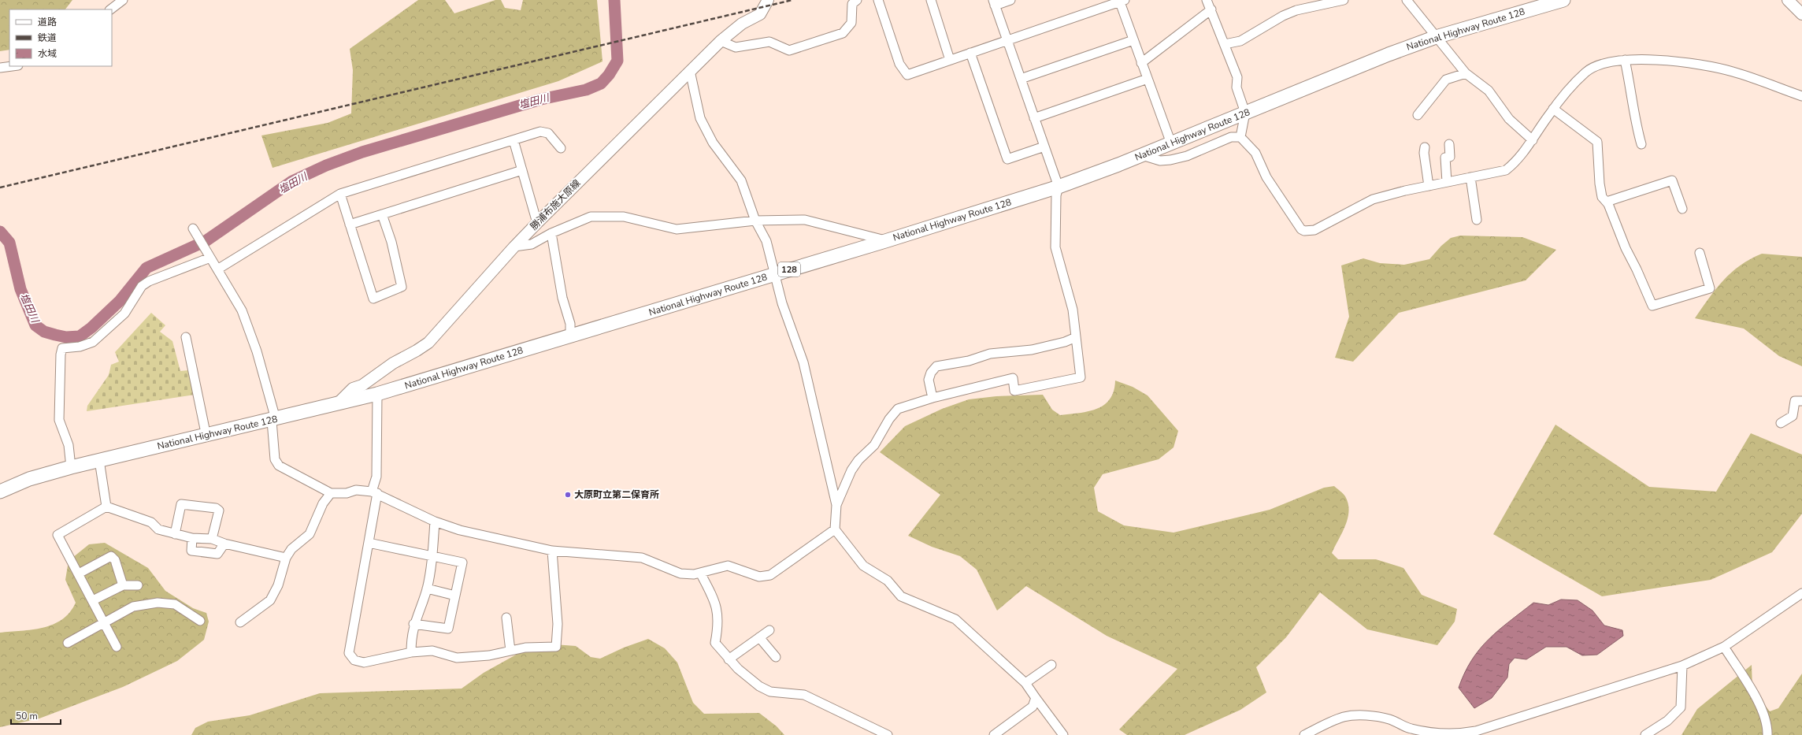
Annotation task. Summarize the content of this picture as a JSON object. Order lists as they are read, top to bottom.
{
  "streets": {
    "highway": ["National Highway Route 128", "128"],
    "main road": ["勝浦布施大原線"]
  },
  "crossings": [
    ["National Highway Route 128", "勝浦布施大原線"]
  ],
  "water": ["塩田川"],
  "places": ["大原町立第二保育所"],
  "legend": ["道路", "鉄道", "水域"],
  "scale_bar": "50 m"
}
